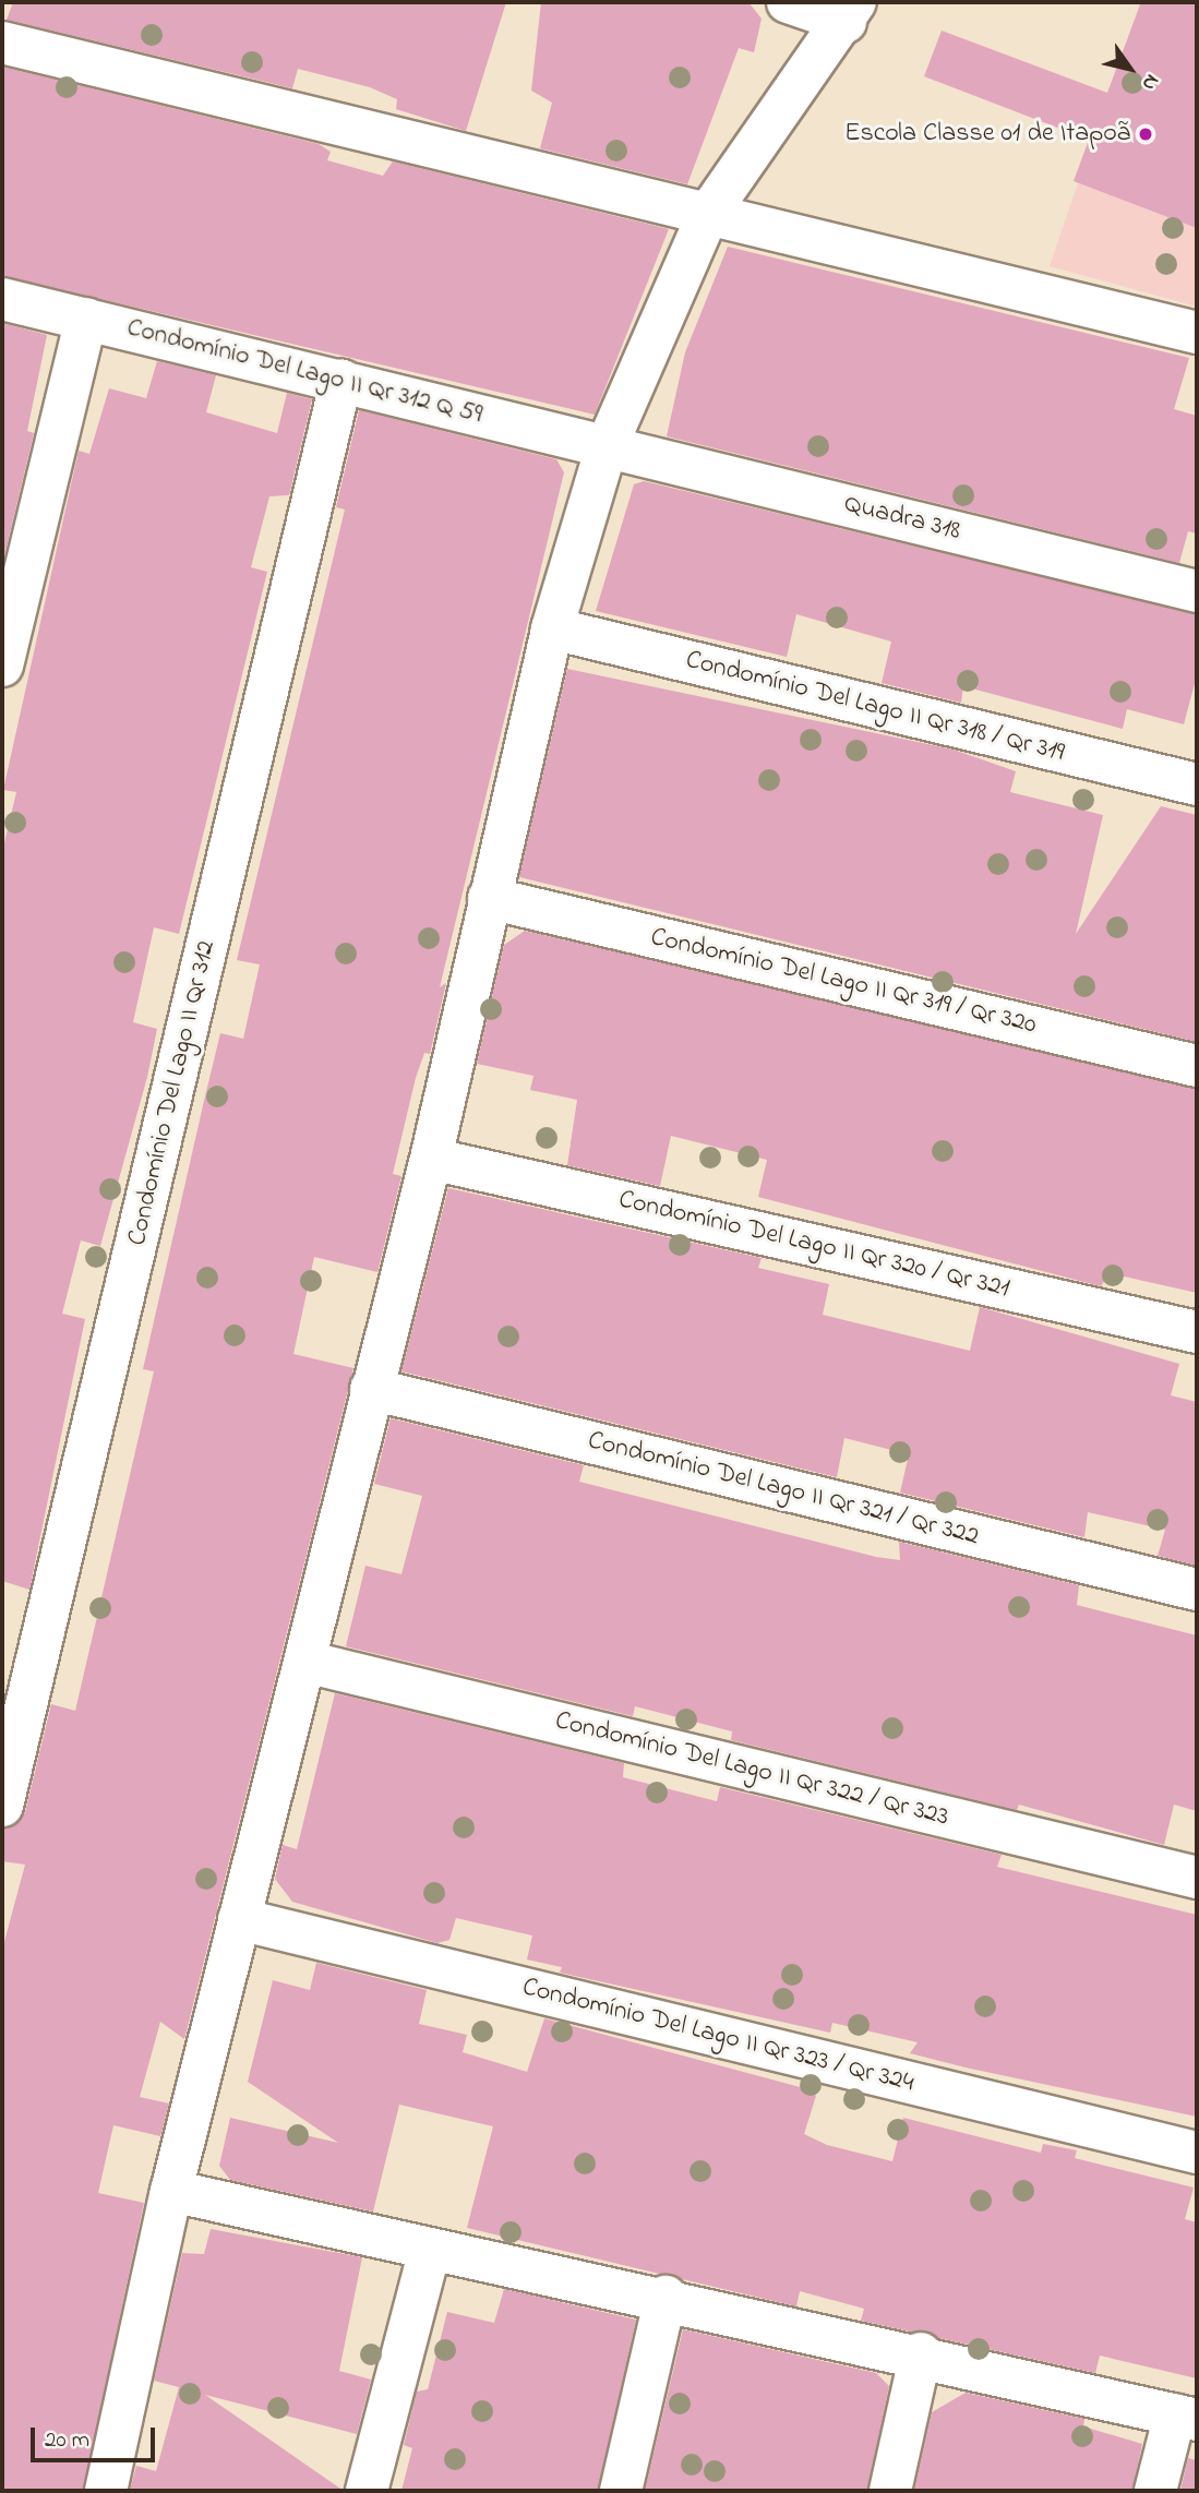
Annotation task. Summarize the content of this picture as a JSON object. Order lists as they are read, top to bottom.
{
  "streets": {
    "street": [
      "Condomínio Del Lago II Qr 312 Q 59",
      "Quadra 318",
      "Condomínio Del Lago II Qr 318 / Qr 319",
      "Condomínio Del Lago II Qr 319 / Qr 320",
      "Condomínio Del Lago II Qr 312",
      "Condomínio Del Lago II Qr 320 / Qr 321",
      "Condomínio Del Lago II Qr 321 / Qr 322",
      "Condomínio Del Lago II Qr 322 / Qr 323",
      "Condomínio Del Lago II Qr 323 / Qr 324"
    ]
  },
  "crossings": [
    ["Condomínio Del Lago II Qr 312 Q 59", "Quadra 318"],
    ["Condomínio Del Lago II Qr 312 Q 59", "Condomínio Del Lago II Qr 312"]
  ],
  "places": ["Escola Classe 01 de Itapoã"],
  "scale_bar": "20 m",
  "north": "bottom right"
}
